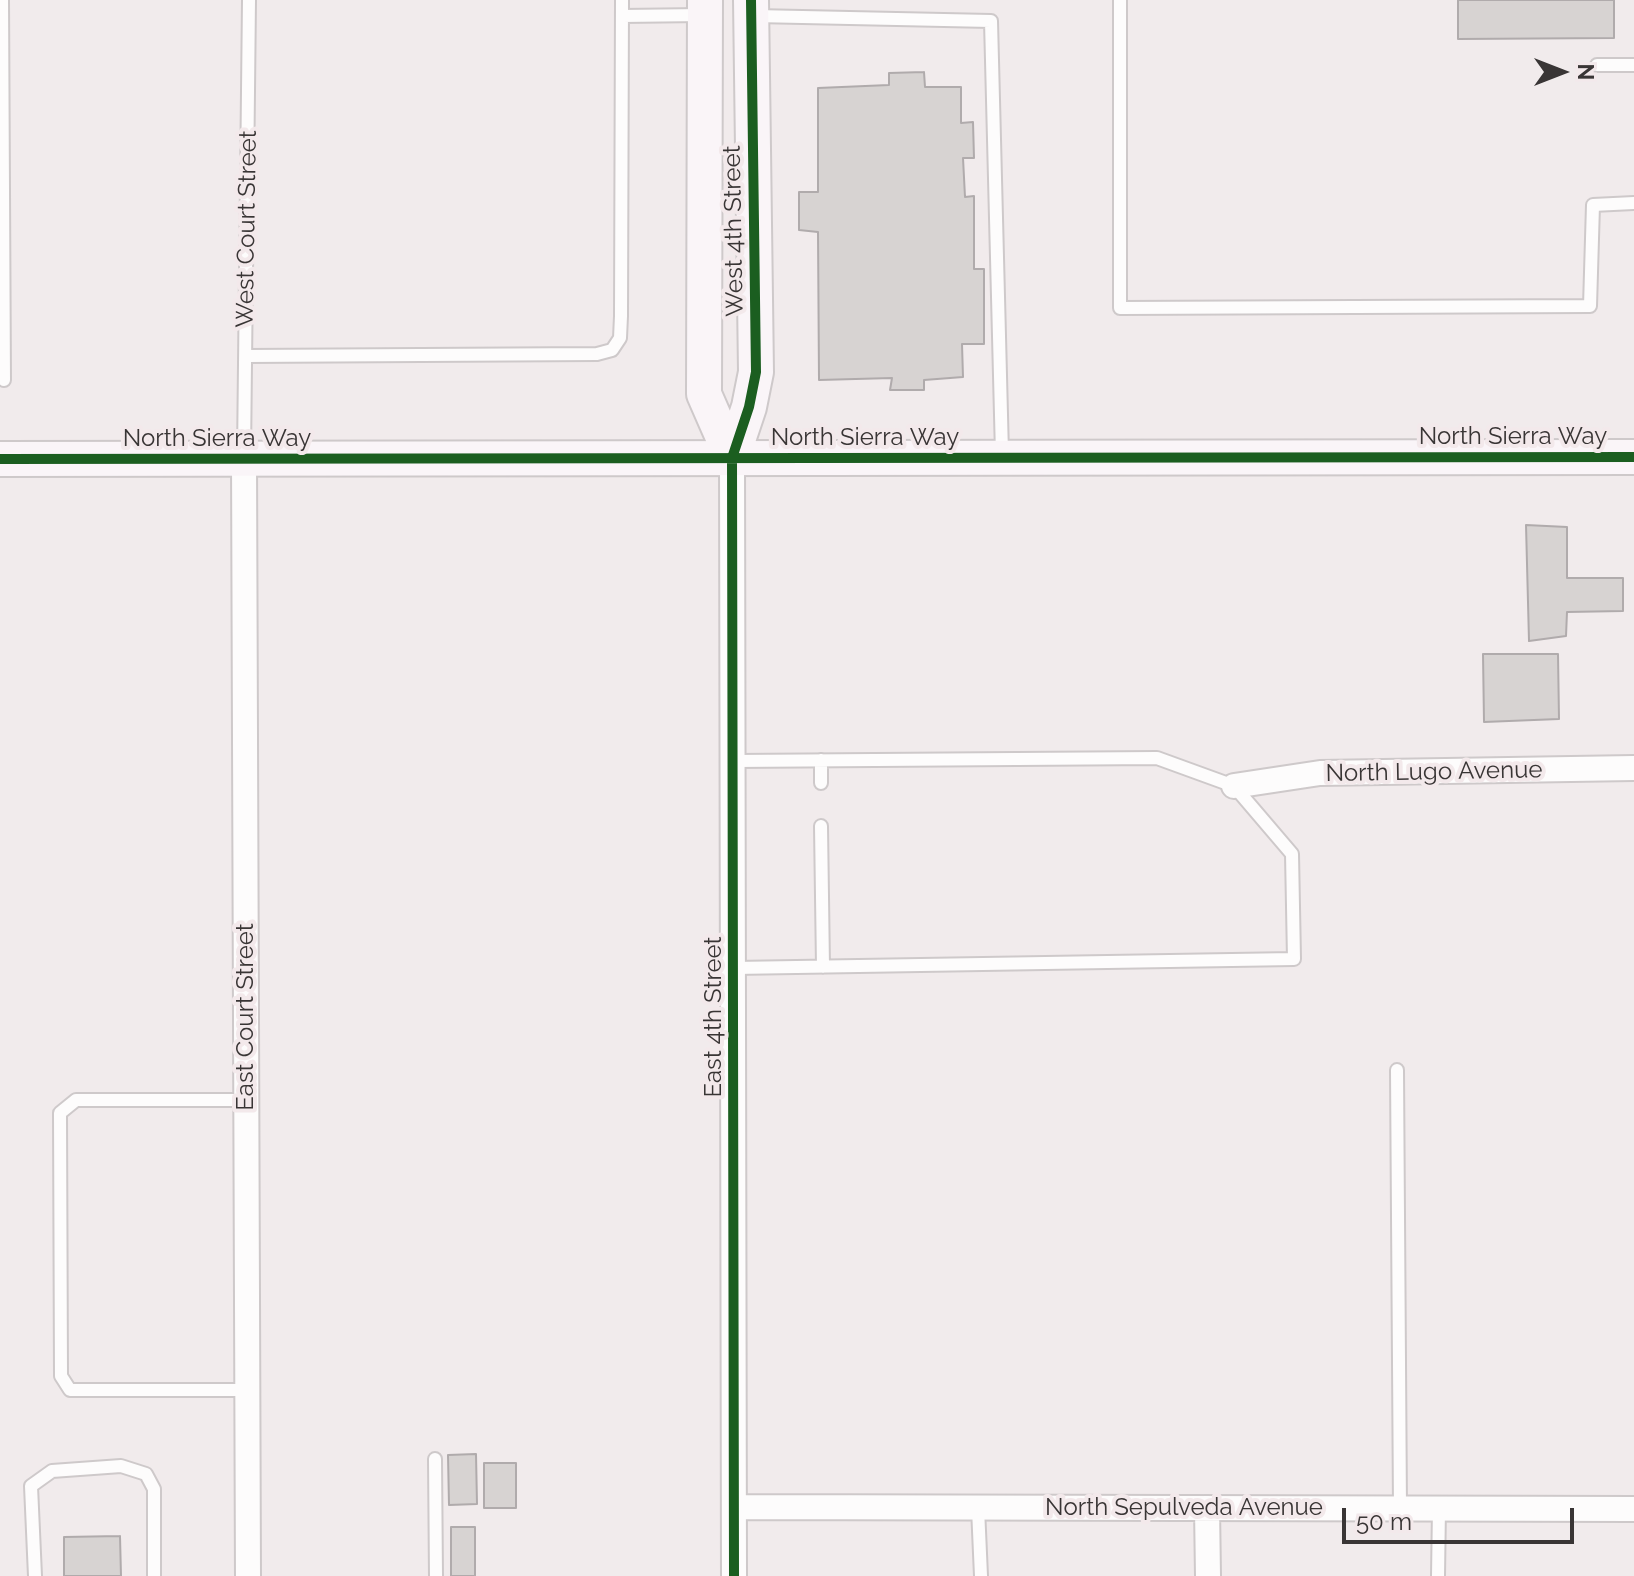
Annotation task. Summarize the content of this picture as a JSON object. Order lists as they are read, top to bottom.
{
  "streets": {
    "street": [
      "West 4th Street",
      "North Sierra Way",
      "North Lugo Avenue",
      "East Court Street",
      "East 4th Street",
      "North Sepulveda Avenue"
    ],
    "lane": ["West Court Street"]
  },
  "crossings": [
    ["West Court Street", "North Sierra Way"],
    ["West Court Street", "East Court Street"],
    ["West 4th Street", "North Sierra Way"],
    ["West 4th Street", "East 4th Street"],
    ["North Sierra Way", "East Court Street"],
    ["North Sierra Way", "East 4th Street"],
    ["East 4th Street", "North Sepulveda Avenue"]
  ],
  "scale_bar": "50 m",
  "north": "right"
}
